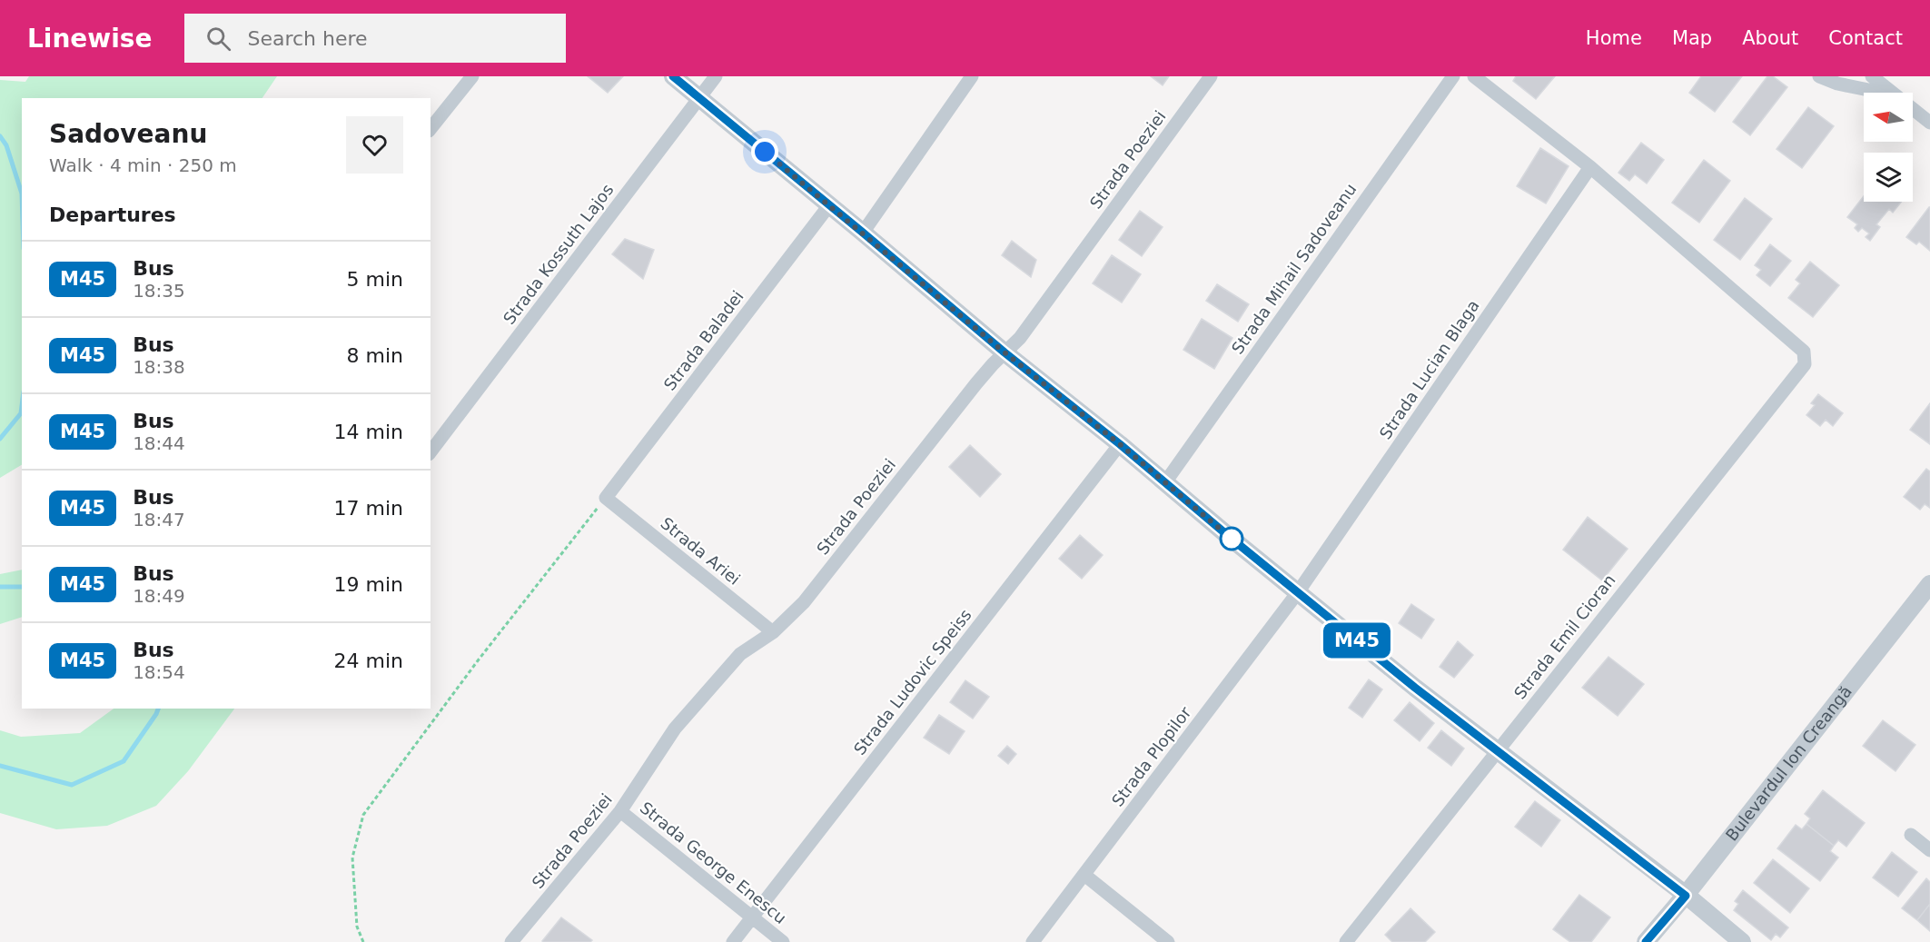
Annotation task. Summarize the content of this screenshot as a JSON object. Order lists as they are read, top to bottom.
{
  "streets": {
    "street": [
      "Strada Poeziei",
      "Strada Kossuth Lajos",
      "Strada Mihail Sadoveanu",
      "Strada Baladei",
      "Strada Lucian Blaga",
      "Strada Ariei",
      "Strada Emil Cioran",
      "Strada Ludovic Speiss",
      "Strada Plopilor",
      "Bulevardul Ion Creangă",
      "Strada George Enescu"
    ]
  },
  "crossings": [
    ["Strada Poeziei", "Strada Ariei"],
    ["Strada Poeziei", "Strada George Enescu"],
    ["Strada Baladei", "Strada Ariei"],
    ["Strada Lucian Blaga", "Strada Emil Cioran"],
    ["Strada Lucian Blaga", "Strada Plopilor"],
    ["Strada Ludovic Speiss", "Strada George Enescu"]
  ],
  "lines": ["bus line M45"],
  "north": "left",
  "page": {
    "header": "Linewise",
    "search": "Search here",
    "nav": [
      "Home",
      "Map",
      "About",
      "Contact"
    ],
    "on_map": "M45",
    "heading": [
      ["Sadoveanu", "Walk · 4 min · 250 m"],
      "Departures"
    ],
    "list": [
      {
        "mark": "M45",
        "name": "Bus",
        "note": "18:35",
        "value": "5 min"
      },
      {
        "mark": "M45",
        "name": "Bus",
        "note": "18:38",
        "value": "8 min"
      },
      {
        "mark": "M45",
        "name": "Bus",
        "note": "18:44",
        "value": "14 min"
      },
      {
        "mark": "M45",
        "name": "Bus",
        "note": "18:47",
        "value": "17 min"
      },
      {
        "mark": "M45",
        "name": "Bus",
        "note": "18:49",
        "value": "19 min"
      },
      {
        "mark": "M45",
        "name": "Bus",
        "note": "18:54",
        "value": "24 min"
      }
    ]
  }
}
